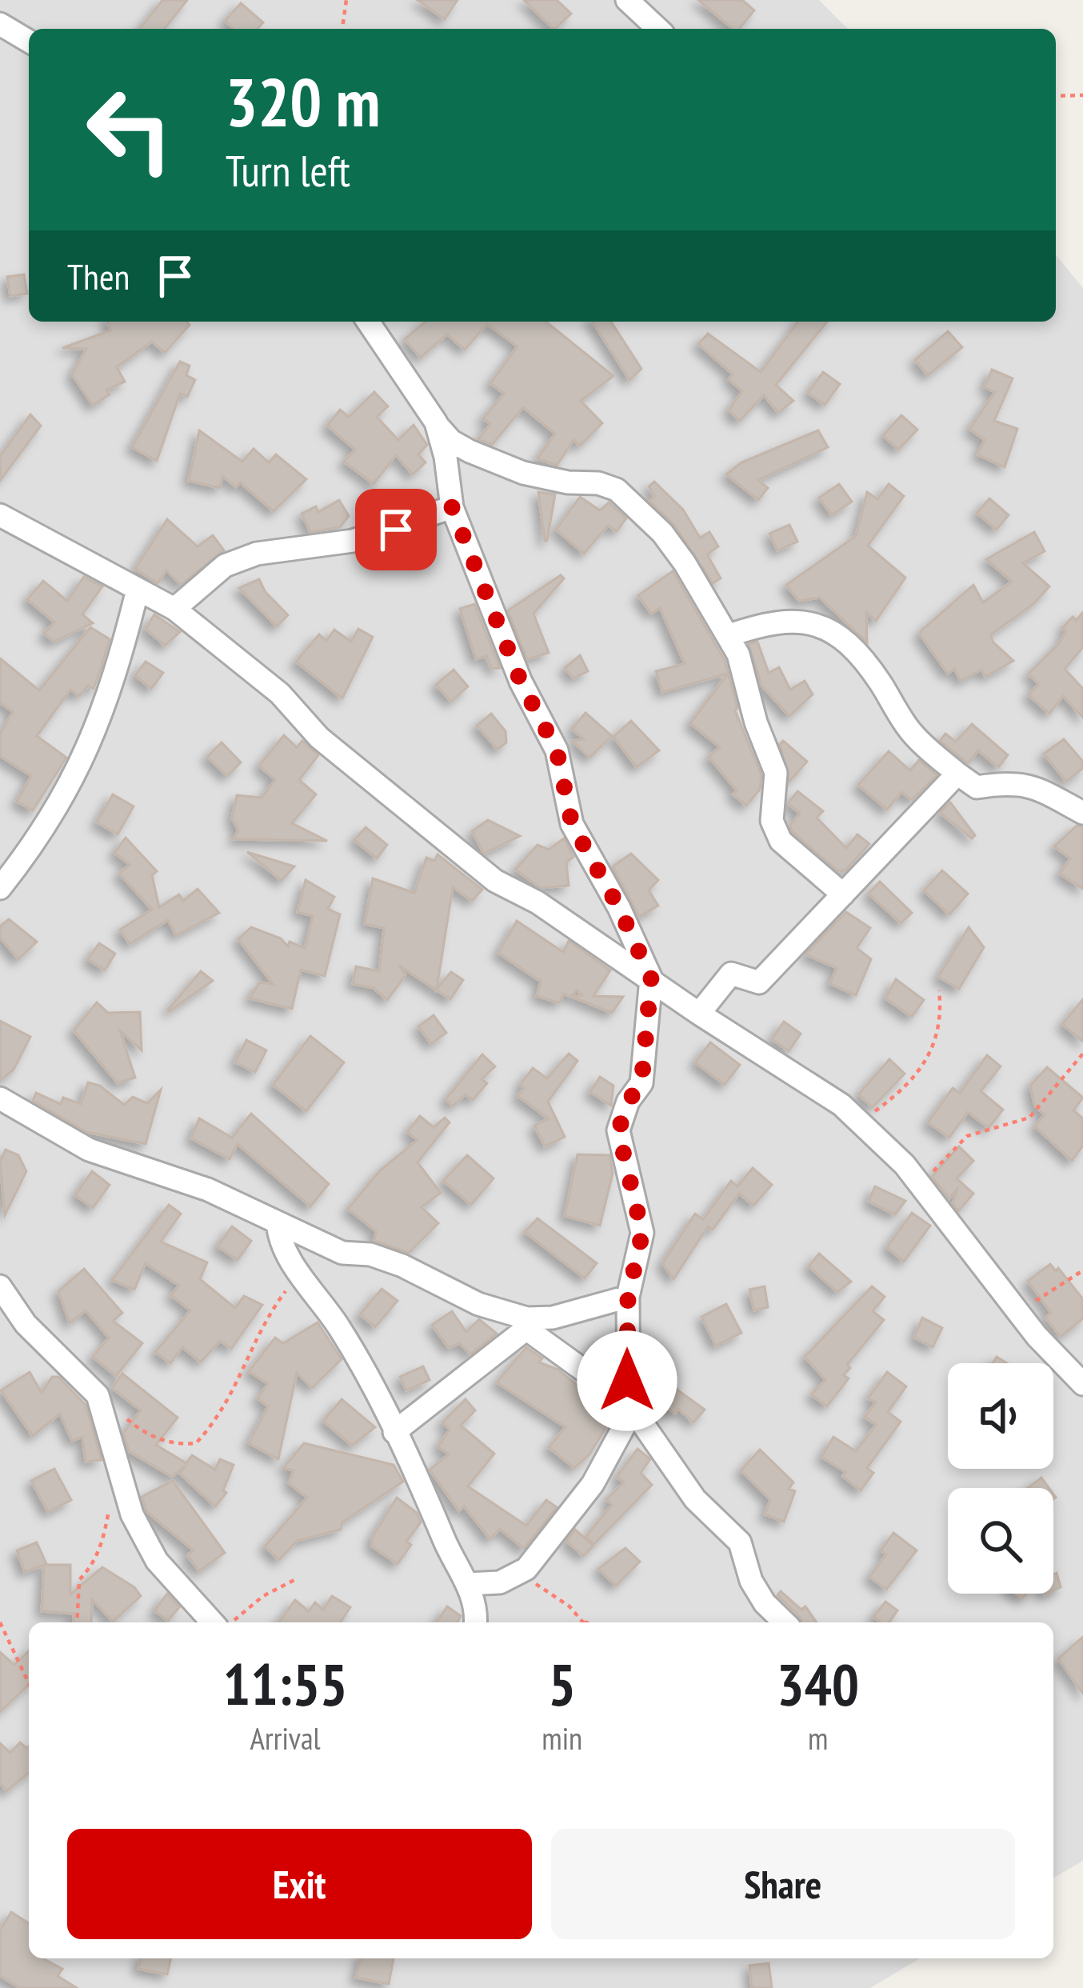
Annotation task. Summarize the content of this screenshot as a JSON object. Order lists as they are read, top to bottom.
{
  "page": {
    "turn": ["320 m", "Turn left"],
    "then": "Then",
    "eta": [
      "11:55",
      "Arrival",
      "5",
      "min",
      "340",
      "m"
    ],
    "buttons": ["Exit", "Share"]
  }
}
